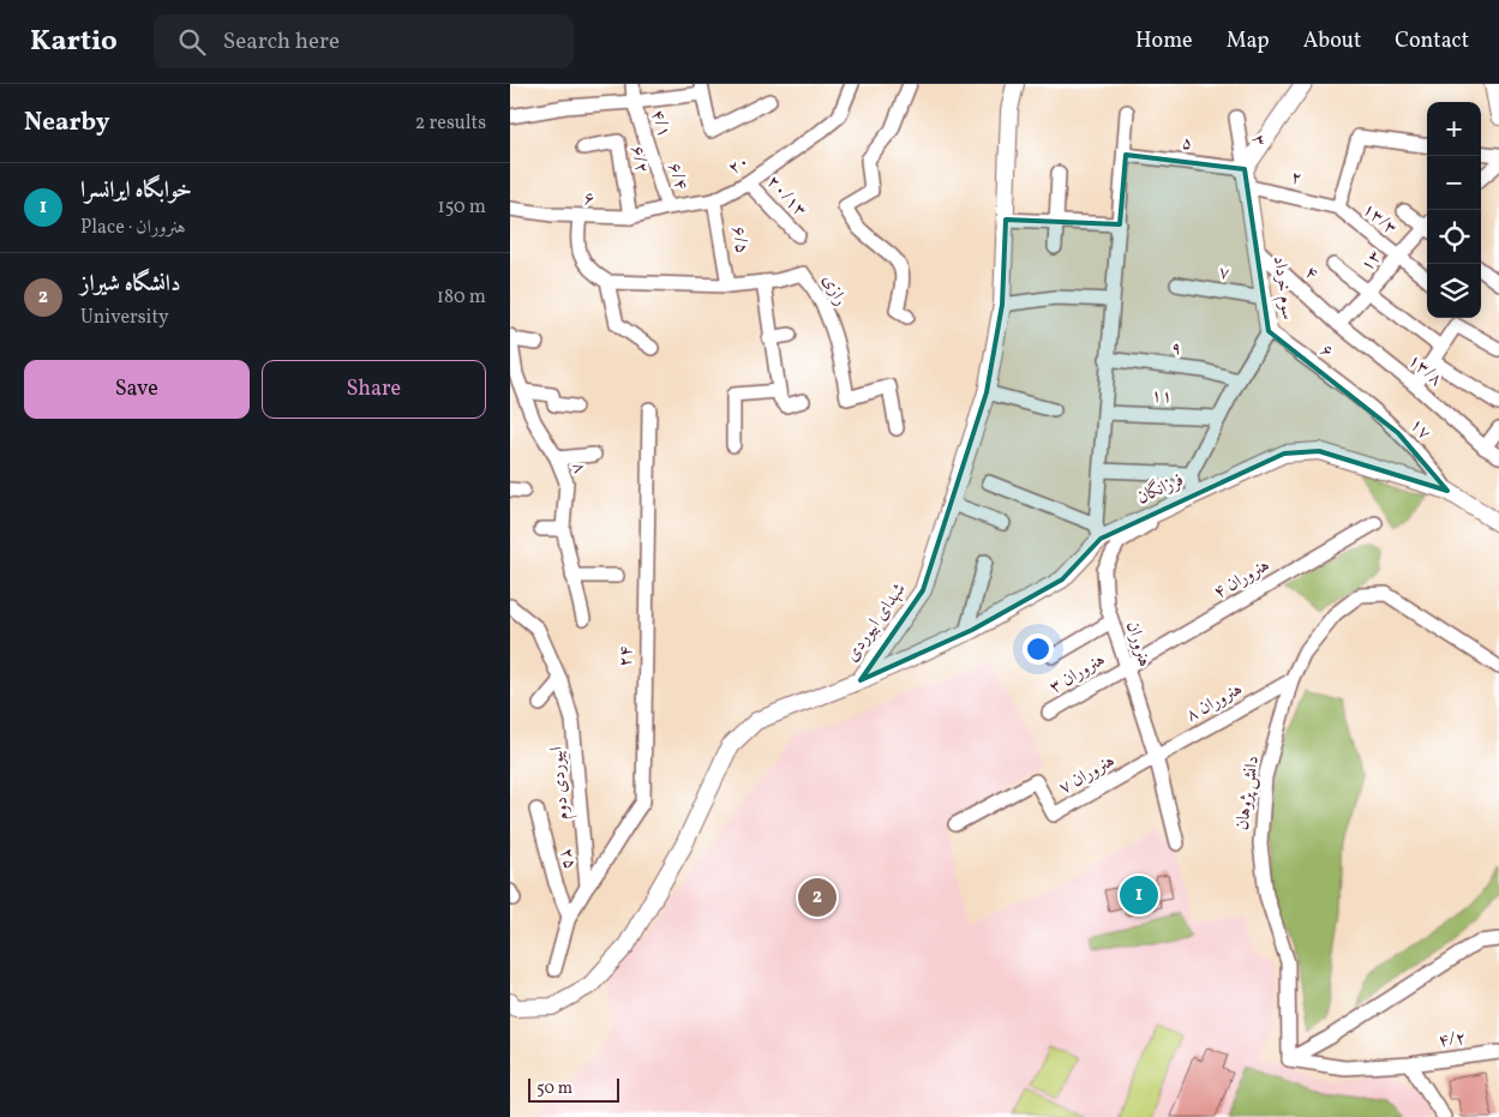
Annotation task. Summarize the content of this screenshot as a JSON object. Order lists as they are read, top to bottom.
{
  "streets": {
    "street": [
      "۴/۱",
      "۳",
      "۵",
      "۶/۲",
      "۲۰",
      "۶/۴",
      "۲",
      "۲۰/۱۳",
      "۶",
      "۱۳/۳",
      "۶/۵",
      "۱۳",
      "۷",
      "۴",
      "سوم خرداد",
      "رازی",
      "۹",
      "۱۳/۸",
      "۱۱",
      "۱۷",
      "۸",
      "فرزانگان",
      "هنروران ۴",
      "شهدای ابیوردی",
      "هنروران",
      "۲۴",
      "هنروران ۳",
      "هنروران ۸",
      "هنروران ۷",
      "ابیوردی دوم",
      "دانش پژوهان",
      "۲۵",
      "۴/۲"
    ]
  },
  "crossings": [
    ["۴/۱", "۶/۴"],
    ["۳", "۵"],
    ["۳", "سوم خرداد"],
    ["۵", "سوم خرداد"],
    ["۶/۲", "۶"],
    ["۲۰", "۶/۴"],
    ["۲۰", "۲۰/۱۳"],
    ["۲۰", "۶"],
    ["۲۰", "۶/۵"],
    ["۶/۴", "۶"],
    ["۲", "۱۳/۳"],
    ["۲", "سوم خرداد"],
    ["۶", "سوم خرداد"],
    ["۶", "۱۷"],
    ["۱۳/۳", "۱۳"],
    ["۶/۵", "رازی"],
    ["۱۳", "۴"],
    ["۱۳", "۱۳/۸"],
    ["۷", "سوم خرداد"],
    ["۴", "سوم خرداد"],
    ["۴", "۱۳/۸"],
    ["سوم خرداد", "۹"],
    ["سوم خرداد", "۱۱"],
    ["۱۷", "فرزانگان"],
    ["فرزانگان", "شهدای ابیوردی"],
    ["فرزانگان", "هنروران"],
    ["هنروران ۴", "هنروران"],
    ["هنروران ۴", "هنروران ۳"],
    ["هنروران", "هنروران ۳"],
    ["هنروران", "هنروران ۸"],
    ["هنروران", "هنروران ۷"],
    ["۲۴", "ابیوردی دوم"],
    ["هنروران ۸", "هنروران ۷"],
    ["هنروران ۸", "دانش پژوهان"]
  ],
  "scale_bar": "50 m",
  "page": {
    "header": "Kartio",
    "search": "Search here",
    "nav": [
      "Home",
      "Map",
      "About",
      "Contact"
    ],
    "heading": ["Nearby", "2 results"],
    "map_buttons": ["+", "−"],
    "list": [
      {
        "mark": "1",
        "name": "خوابگاه ایرانسرا",
        "note": "Place · هنروران",
        "value": "150 m"
      },
      {
        "mark": "2",
        "name": "دانشگاه شیراز",
        "note": "University",
        "value": "180 m"
      }
    ],
    "buttons": ["Save", "Share"],
    "pins": ["1", "2"],
    "scale": "50 m"
  }
}
